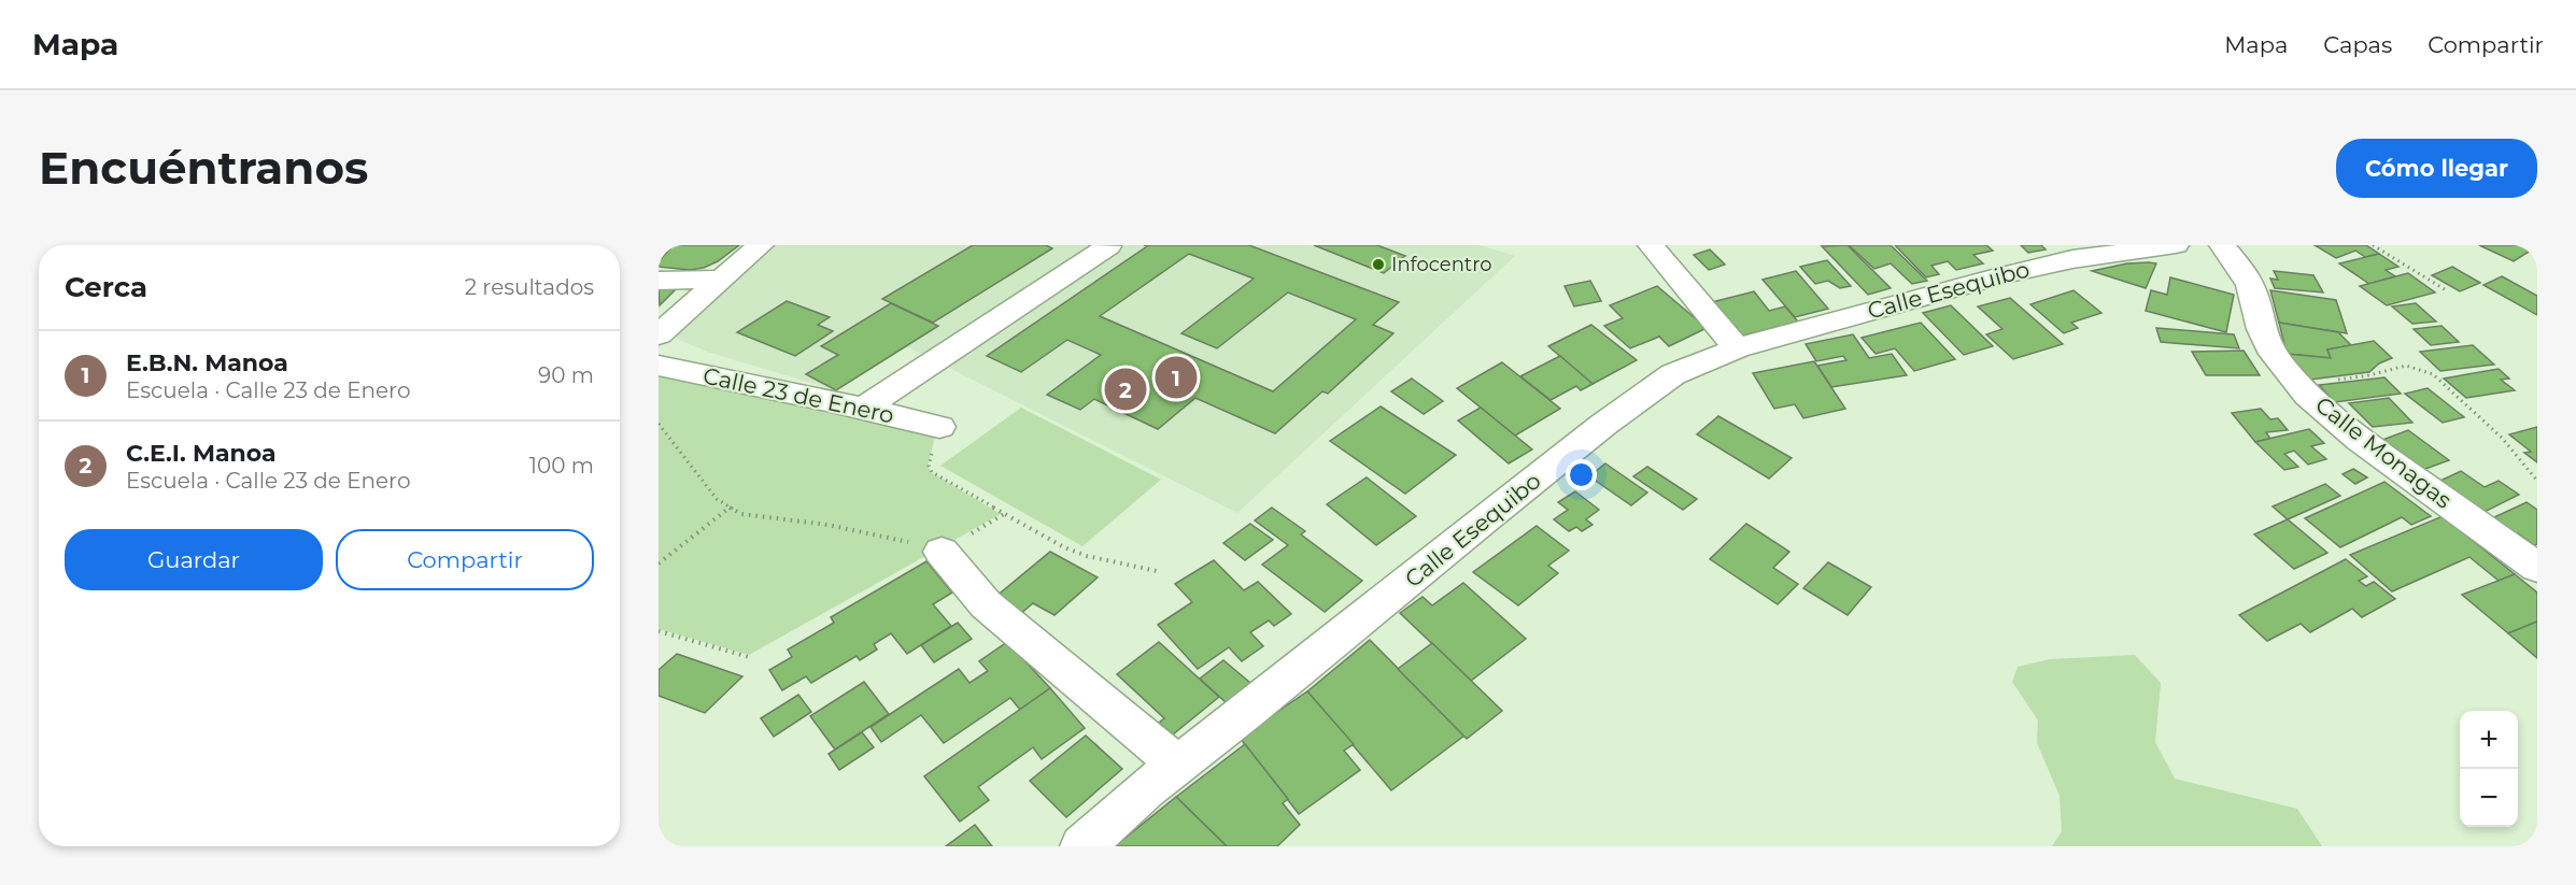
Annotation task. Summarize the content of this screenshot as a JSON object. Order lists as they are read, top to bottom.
{
  "streets": {
    "street": ["Calle Esequibo", "Calle 23 de Enero", "Calle Monagas"]
  },
  "places": ["Infocentro"],
  "page": {
    "header": "Mapa",
    "nav": ["Mapa", "Capas", "Compartir"],
    "buttons": [
      "Cómo llegar",
      ["Guardar", "Compartir"]
    ],
    "title": "Encuéntranos",
    "heading": ["Cerca", "2 resultados"],
    "list": [
      {
        "mark": "1",
        "name": "E.B.N. Manoa",
        "note": "Escuela · Calle 23 de Enero",
        "value": "90 m"
      },
      {
        "mark": "2",
        "name": "C.E.I. Manoa",
        "note": "Escuela · Calle 23 de Enero",
        "value": "100 m"
      }
    ],
    "pins": ["1", "2"],
    "map_buttons": ["+", "−"]
  }
}
